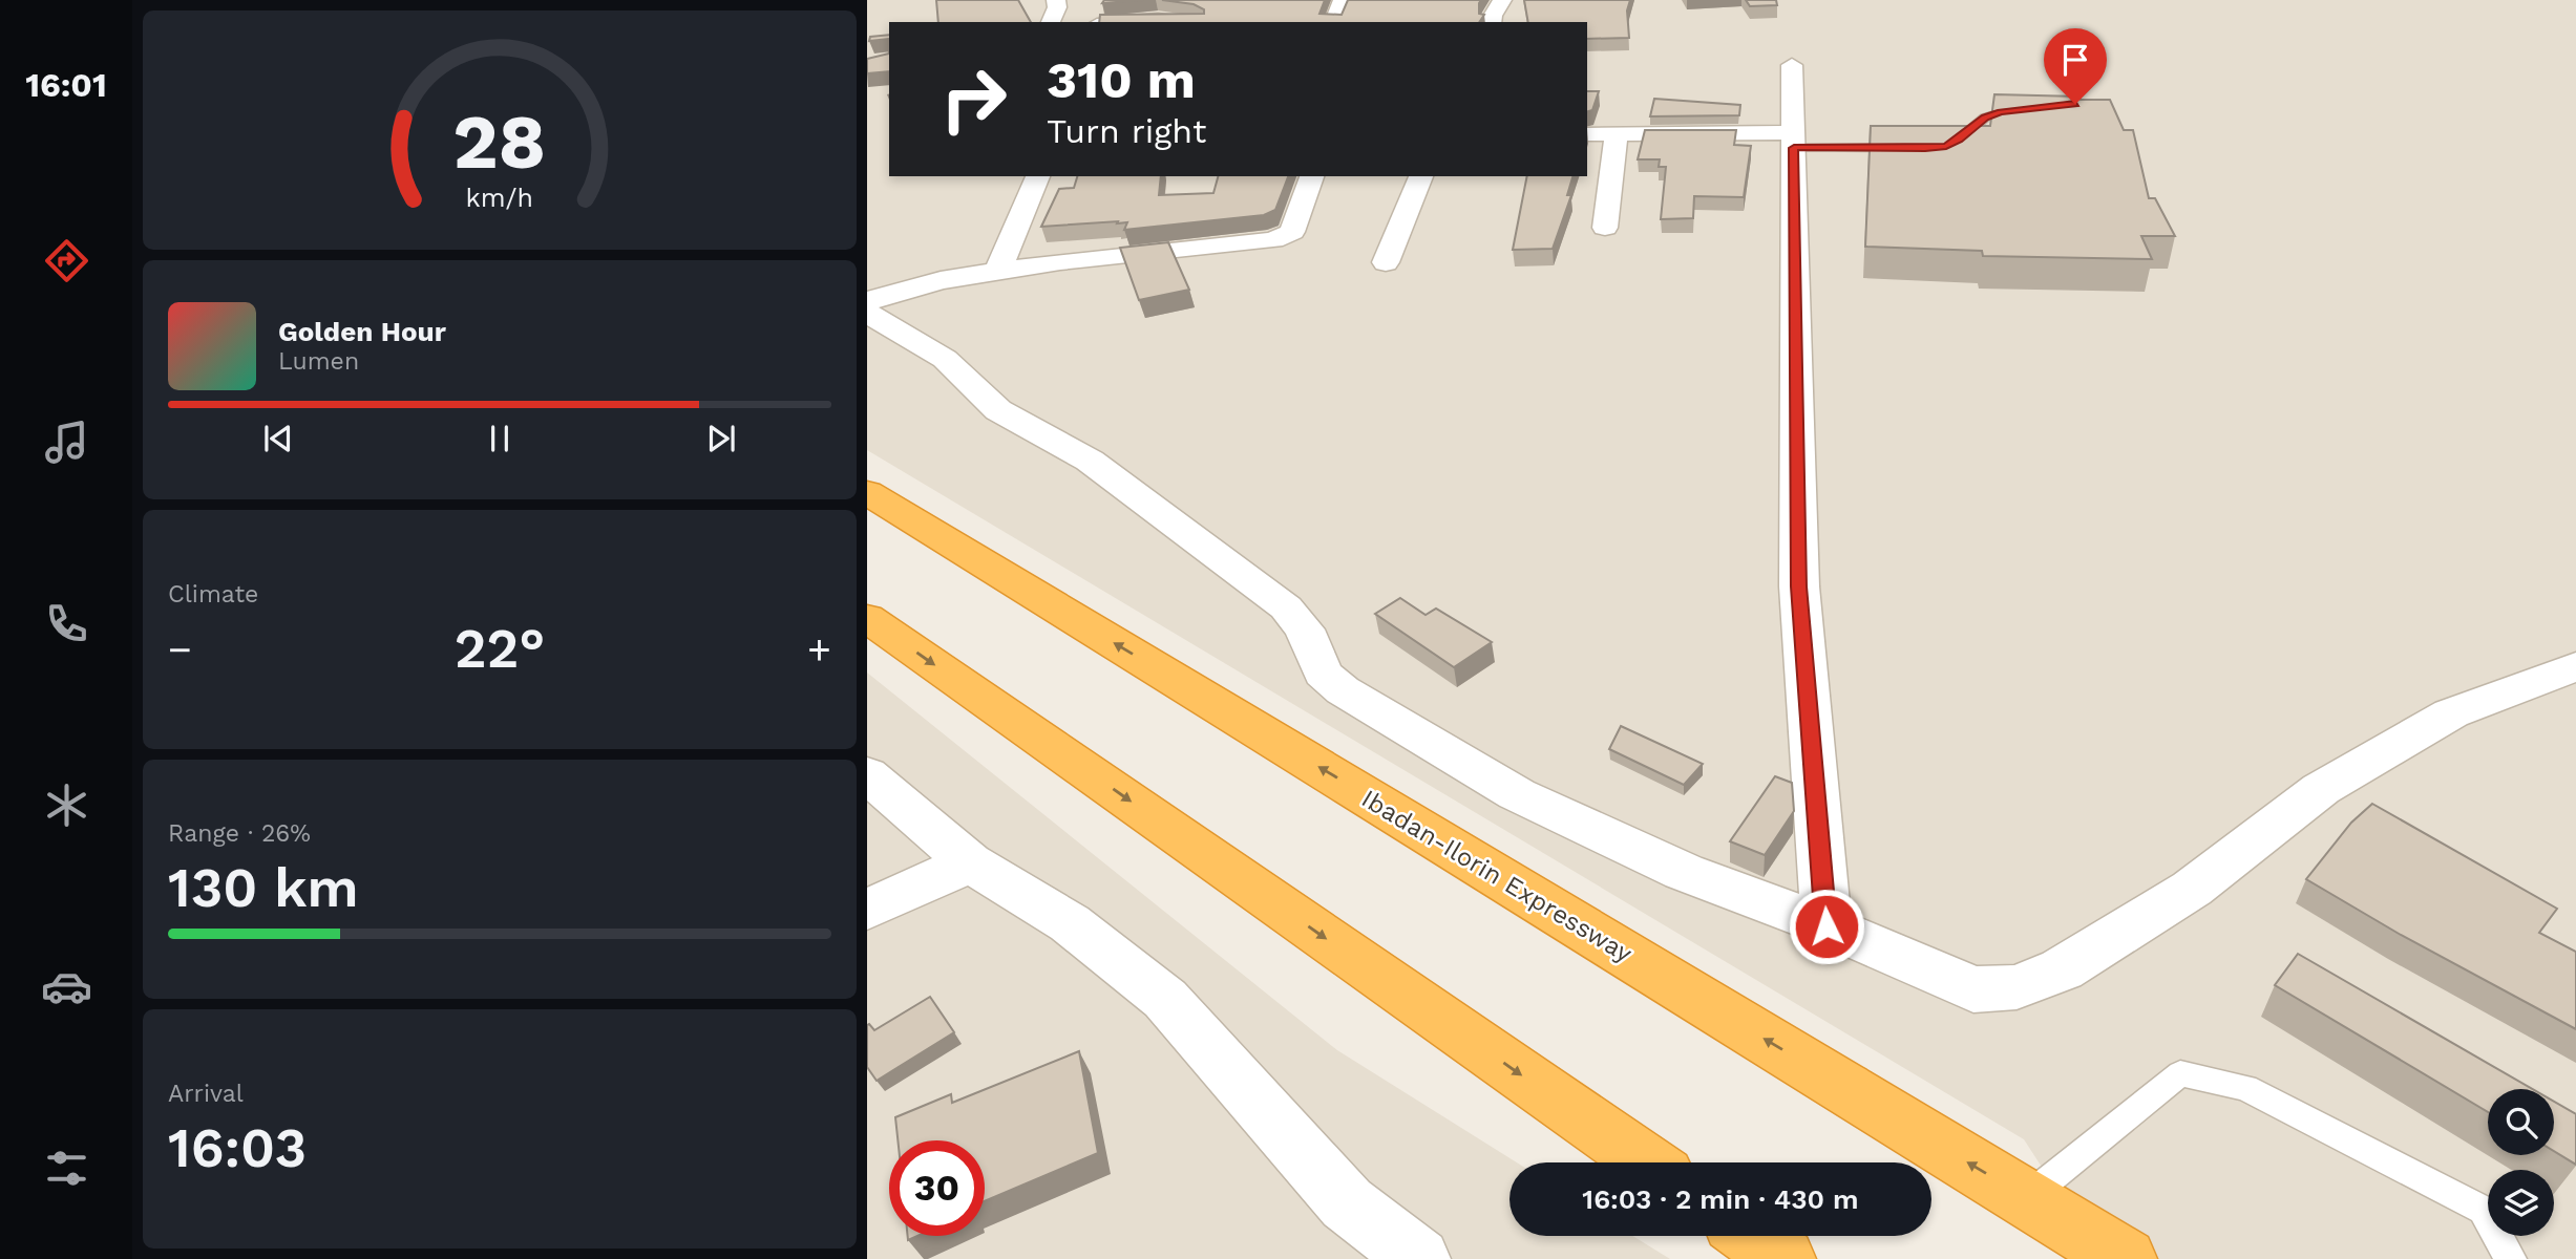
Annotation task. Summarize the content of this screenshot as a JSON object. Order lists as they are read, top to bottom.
{
  "streets": {
    "highway": ["Ibadan-Ilorin Expressway"]
  },
  "page": {
    "tabs": "16:01",
    "turn": ["310 m", "Turn right"],
    "song": ["Golden Hour", "Lumen"],
    "tile": [
      "Climate",
      ["Range · 26%", "130 km"],
      ["Arrival", "16:03"]
    ],
    "heat": ["−", "22°", "+"],
    "limit": "30",
    "trip": "16:03 · 2 min · 430 m",
    "gauge": ["28", "km/h"]
  }
}
